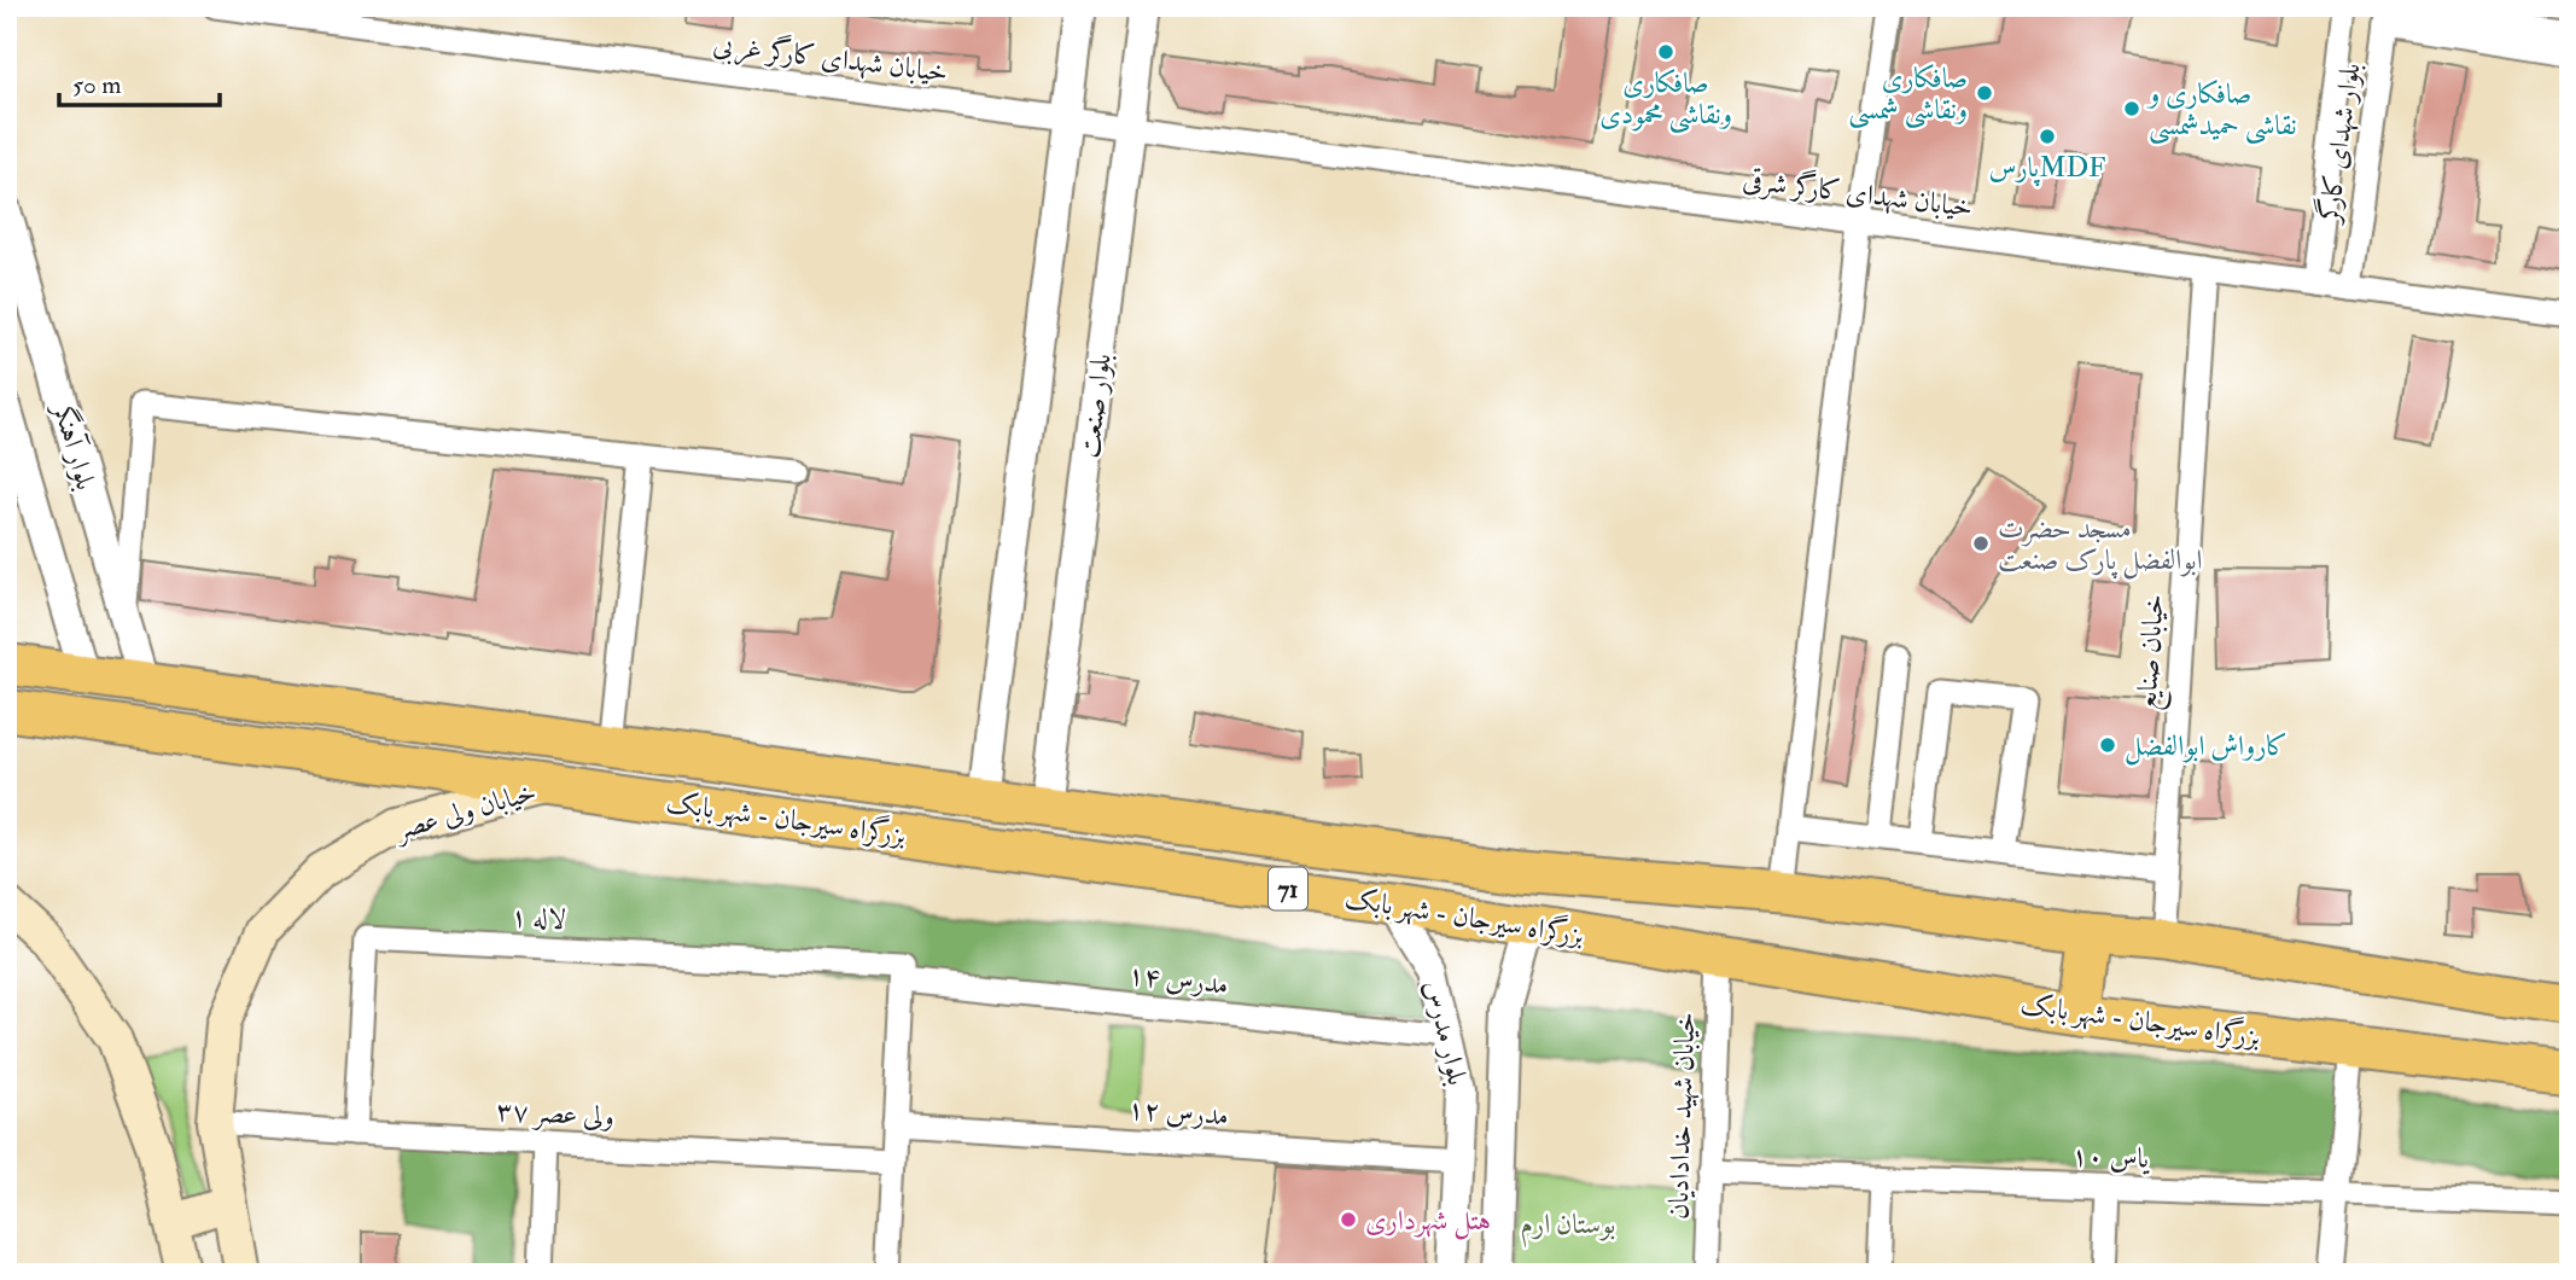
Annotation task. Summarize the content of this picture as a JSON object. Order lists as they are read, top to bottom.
{
  "streets": {
    "highway": ["بزرگراه سیرجان - شهر بابک", "71"],
    "main road": ["خیابان ولی عصر"],
    "street": [
      "خیابان شهدای کارگر غربی",
      "بلوار شهدای کارگر",
      "خیابان شهدای کارگر شرقی",
      "بلوار صنعت",
      "بلوار آهنگر",
      "خیابان صنایع",
      "لاله ۱",
      "مدرس ۱۴",
      "بلوار مدرس",
      "مدرس ۱۲",
      "ولی عصر ۳۷",
      "خیابان شهید خدادادیان",
      "یاس ۱۰"
    ]
  },
  "crossings": [
    ["خیابان شهدای کارگر غربی", "خیابان شهدای کارگر شرقی"],
    ["خیابان شهدای کارگر غربی", "بلوار صنعت"],
    ["بلوار شهدای کارگر", "خیابان شهدای کارگر شرقی"],
    ["خیابان شهدای کارگر شرقی", "بلوار صنعت"],
    ["خیابان شهدای کارگر شرقی", "خیابان صنایع"],
    ["بلوار صنعت", "بزرگراه سیرجان - شهر بابک"],
    ["بلوار آهنگر", "بزرگراه سیرجان - شهر بابک"],
    ["خیابان صنایع", "بزرگراه سیرجان - شهر بابک"],
    ["خیابان ولی عصر", "بزرگراه سیرجان - شهر بابک"],
    ["خیابان ولی عصر", "ولی عصر ۳۷"],
    ["بزرگراه سیرجان - شهر بابک", "بلوار مدرس"],
    ["بزرگراه سیرجان - شهر بابک", "خیابان شهید خدادادیان"],
    ["لاله ۱", "مدرس ۱۴"],
    ["لاله ۱", "ولی عصر ۳۷"],
    ["مدرس ۱۴", "بلوار مدرس"],
    ["بلوار مدرس", "مدرس ۱۲"],
    ["خیابان شهید خدادادیان", "یاس ۱۰"]
  ],
  "parks": ["بوستان ارم"],
  "places": [
    "صافکاری ونقاشی محمودی",
    "صافکاری ونقاشی شمسی",
    "صافکاری و نقاشی حمیدشمسی",
    "پارسMDF",
    "مسجد حضرت ابوالفضل پارک صنعت",
    "کارواش ابوالفضل",
    "هتل شهرداری"
  ],
  "scale_bar": "50 m"
}
